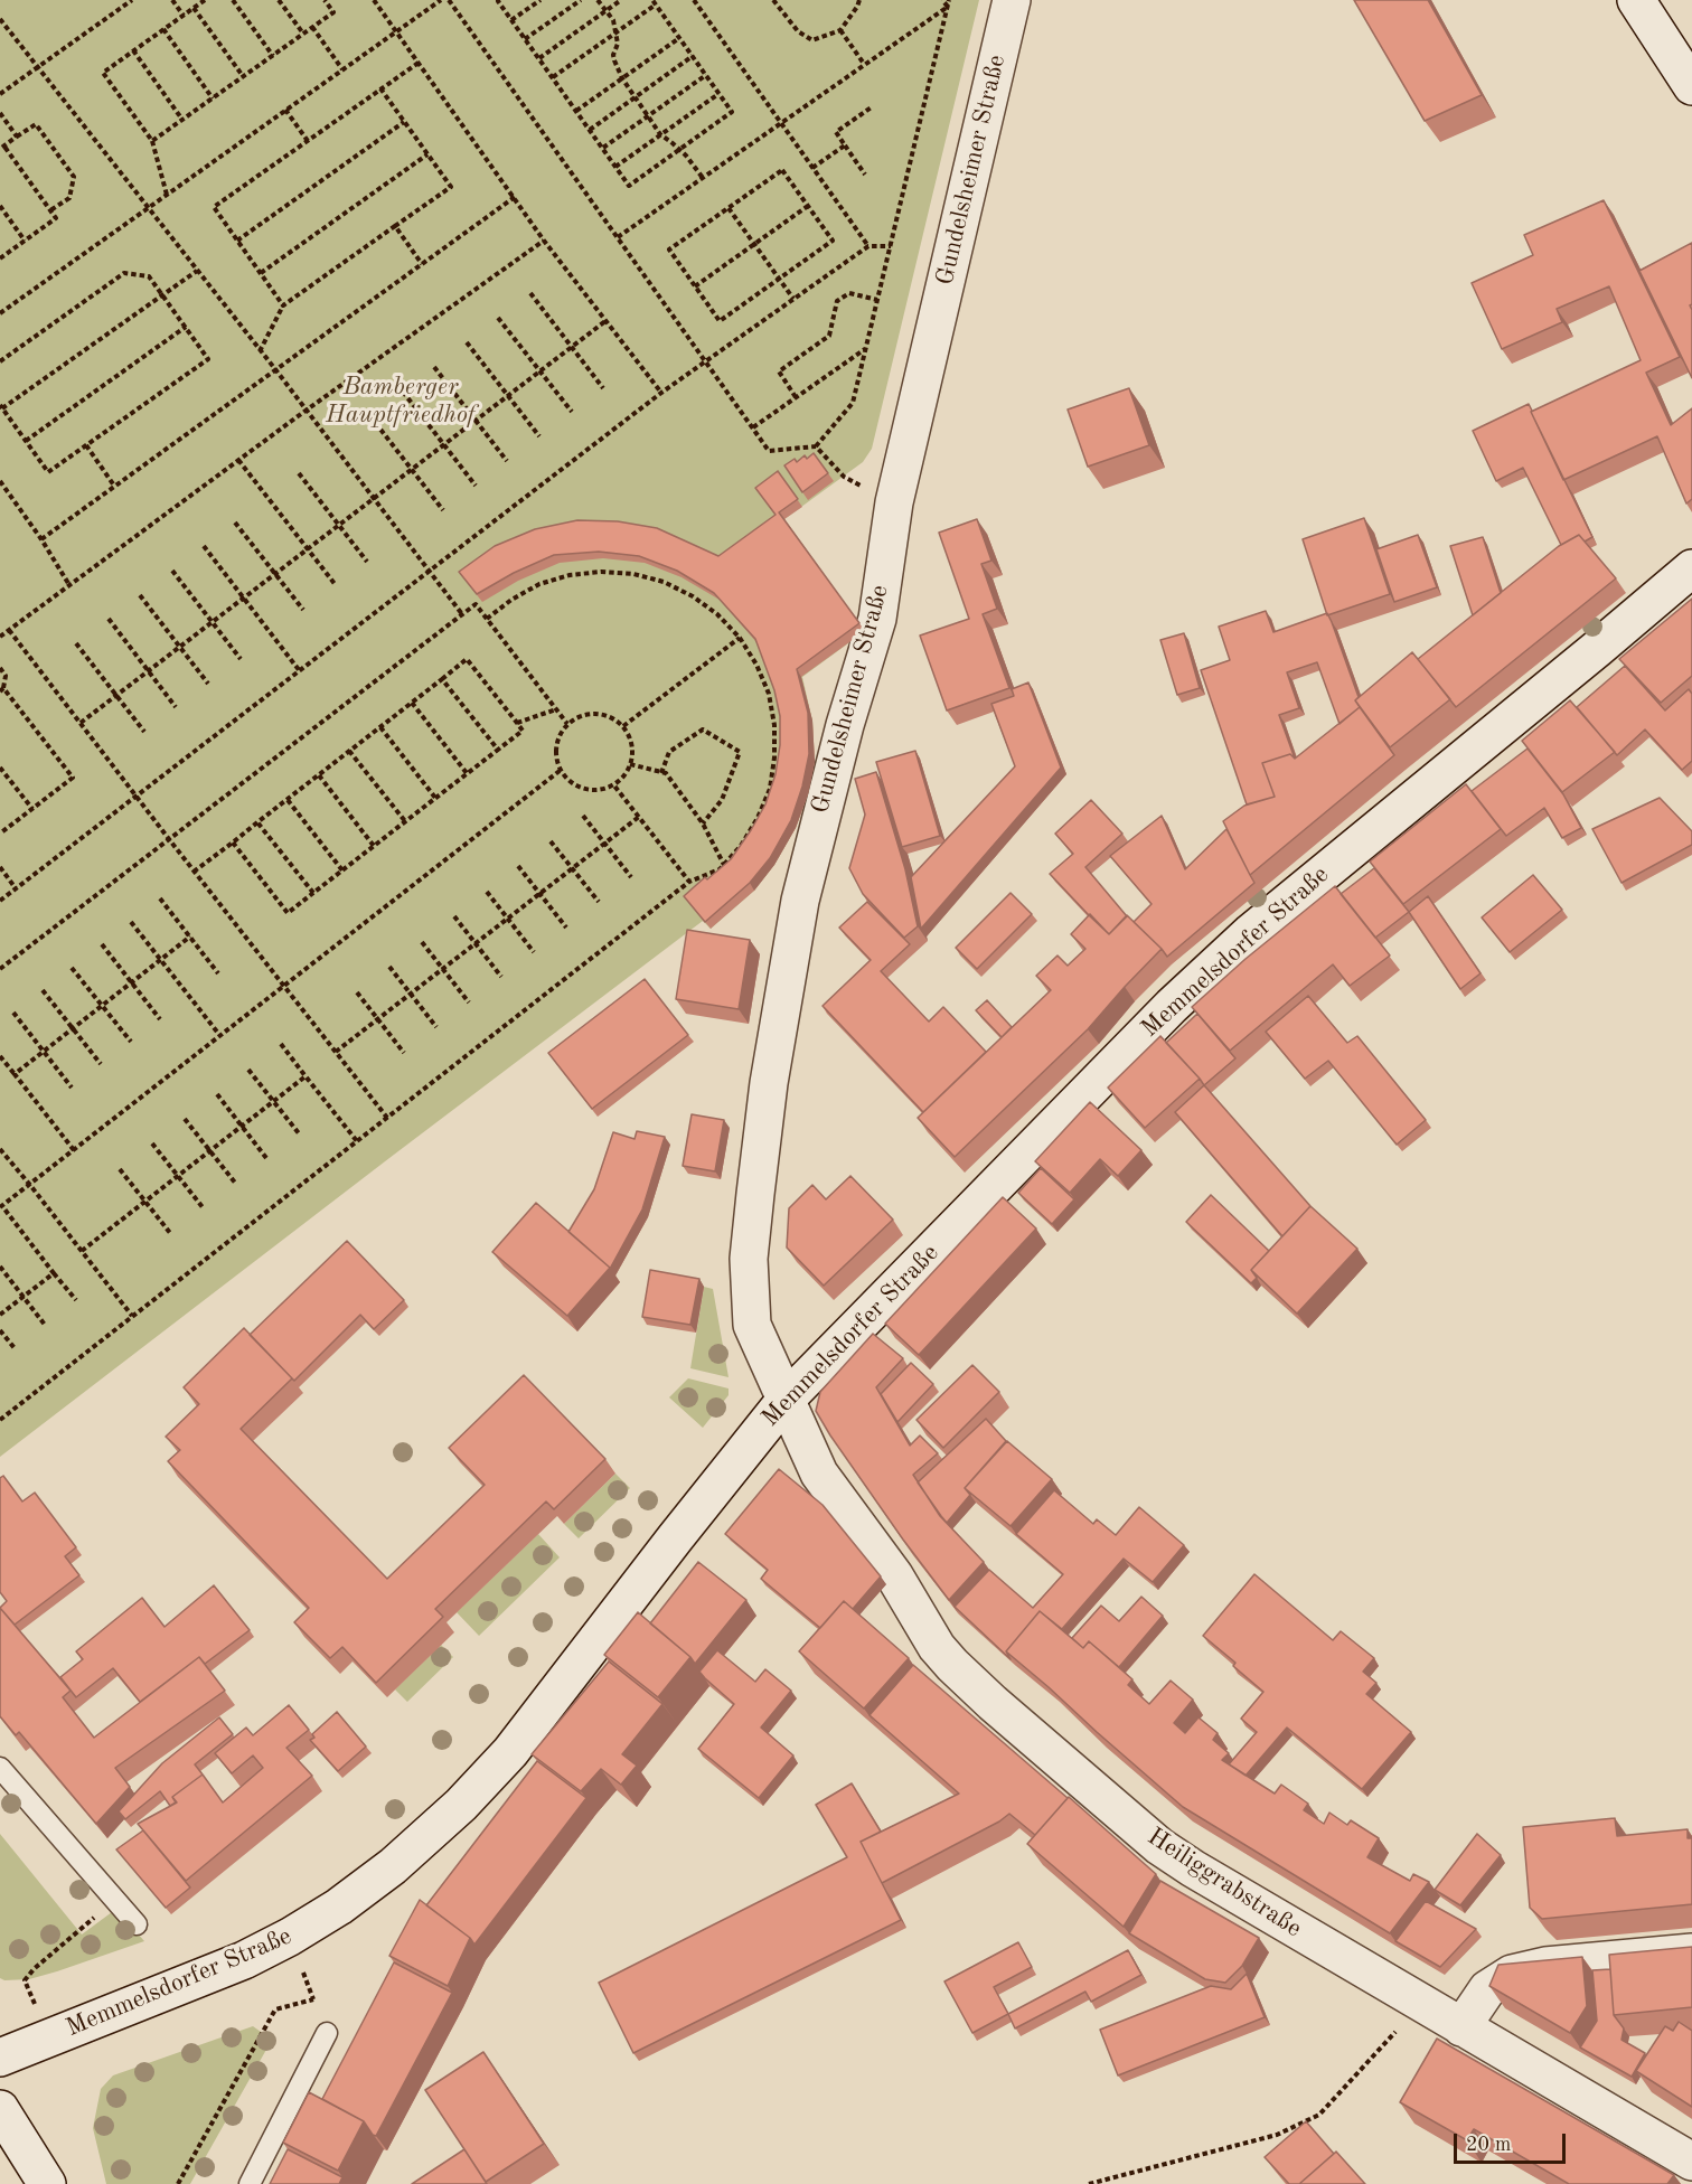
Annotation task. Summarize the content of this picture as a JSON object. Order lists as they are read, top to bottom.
{
  "streets": {
    "street": ["Gundelsheimer Straße", "Memmelsdorfer Straße", "Heiliggrabstraße"]
  },
  "crossings": [
    ["Gundelsheimer Straße", "Memmelsdorfer Straße"],
    ["Gundelsheimer Straße", "Heiliggrabstraße"],
    ["Memmelsdorfer Straße", "Heiliggrabstraße"]
  ],
  "parks": ["Bamberger Hauptfriedhof"],
  "scale_bar": "20 m"
}
